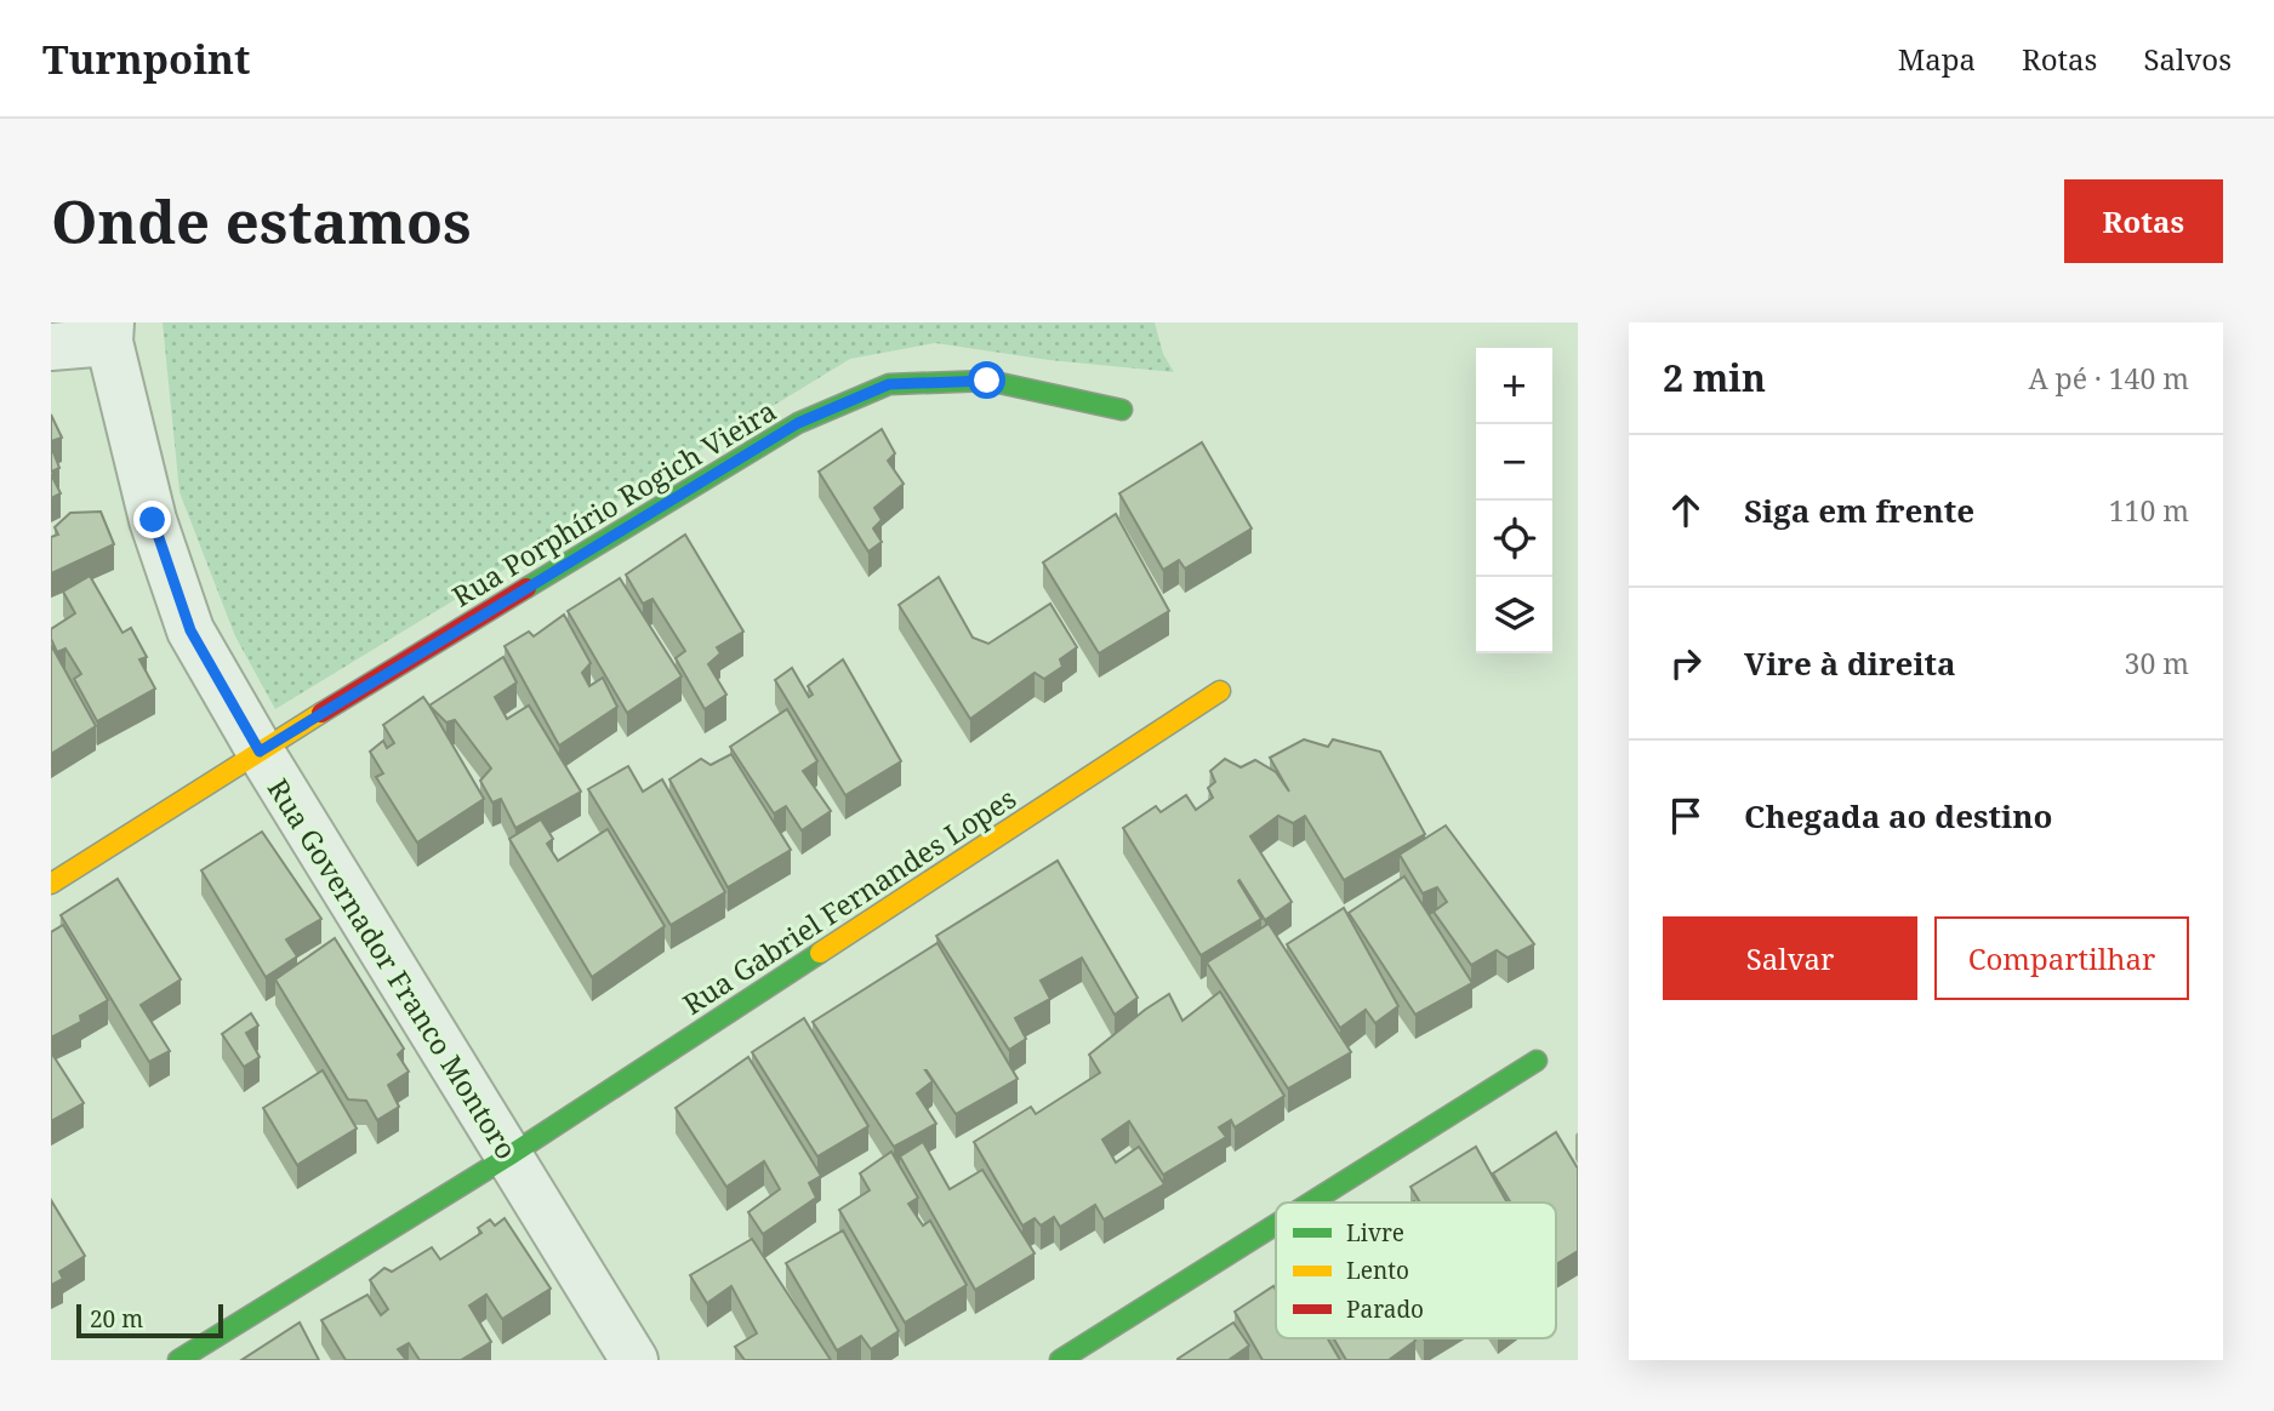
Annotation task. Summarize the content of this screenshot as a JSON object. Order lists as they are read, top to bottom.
{
  "streets": {
    "street": ["Rua Porphírio Rogich Vieira", "Rua Gabriel Fernandes Lopes", "Rua Governador Franco Montoro"]
  },
  "crossings": [
    ["Rua Porphírio Rogich Vieira", "Rua Governador Franco Montoro"],
    ["Rua Gabriel Fernandes Lopes", "Rua Governador Franco Montoro"]
  ],
  "legend": ["Livre", "Lento", "Parado"],
  "scale_bar": "20 m",
  "page": {
    "header": "Turnpoint",
    "nav": ["Mapa", "Rotas", "Salvos"],
    "buttons": [
      "Rotas",
      ["Salvar", "Compartilhar"]
    ],
    "title": "Onde estamos",
    "heading": ["2 min", "A pé · 140 m"],
    "map_buttons": ["+", "−"],
    "list": [
      ["Siga em frente", "110 m"],
      ["Vire à direita", "30 m"],
      "Chegada ao destino"
    ],
    "scale": "20 m"
  }
}
